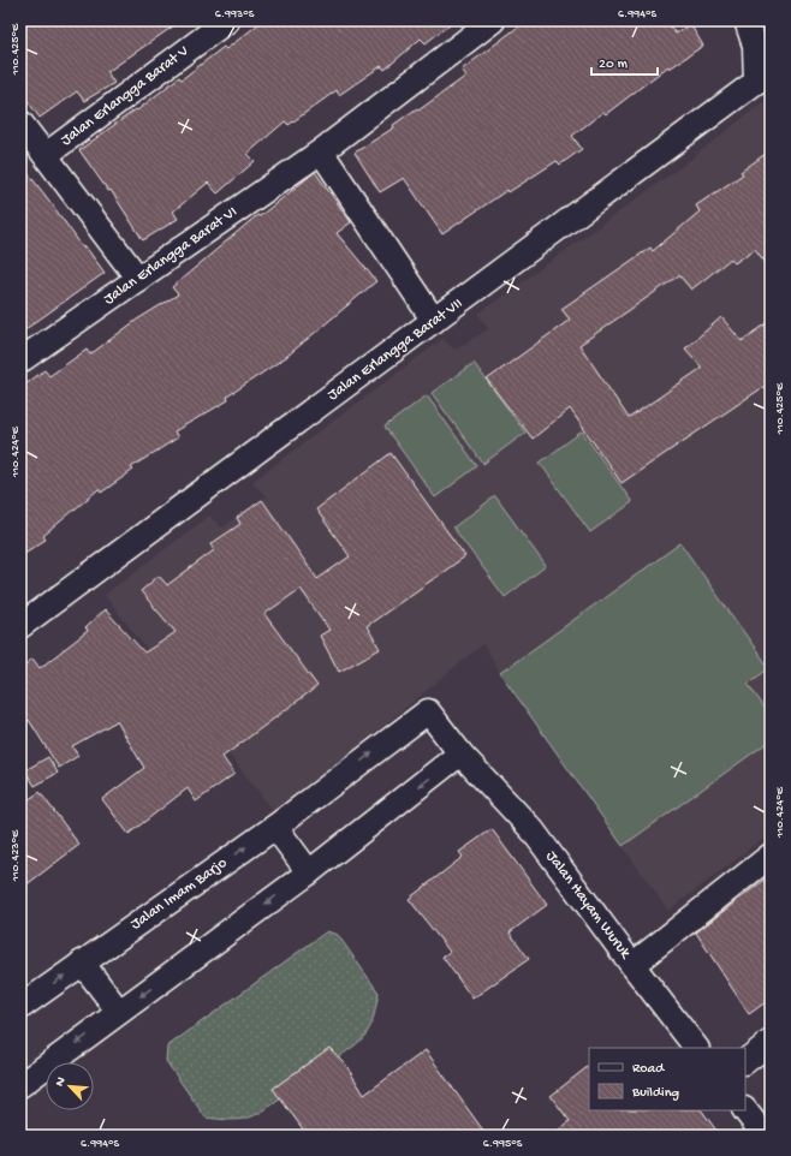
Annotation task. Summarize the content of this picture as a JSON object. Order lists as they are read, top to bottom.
{
  "streets": {
    "street": [
      "Jalan Erlangga Barat V",
      "Jalan Erlangga Barat VI",
      "Jalan Erlangga Barat VII",
      "Jalan Imam Barjo",
      "Jalan Hayam Wuruk"
    ]
  },
  "crossings": [
    ["Jalan Imam Barjo", "Jalan Hayam Wuruk"]
  ],
  "legend": ["Road", "Building"],
  "scale_bar": "20 m",
  "north": "top left",
  "coordinates": [
    "6.993°S",
    "6.994°S",
    "110.425°E",
    "110.424°E",
    "110.423°E",
    "6.995°S"
  ]
}
